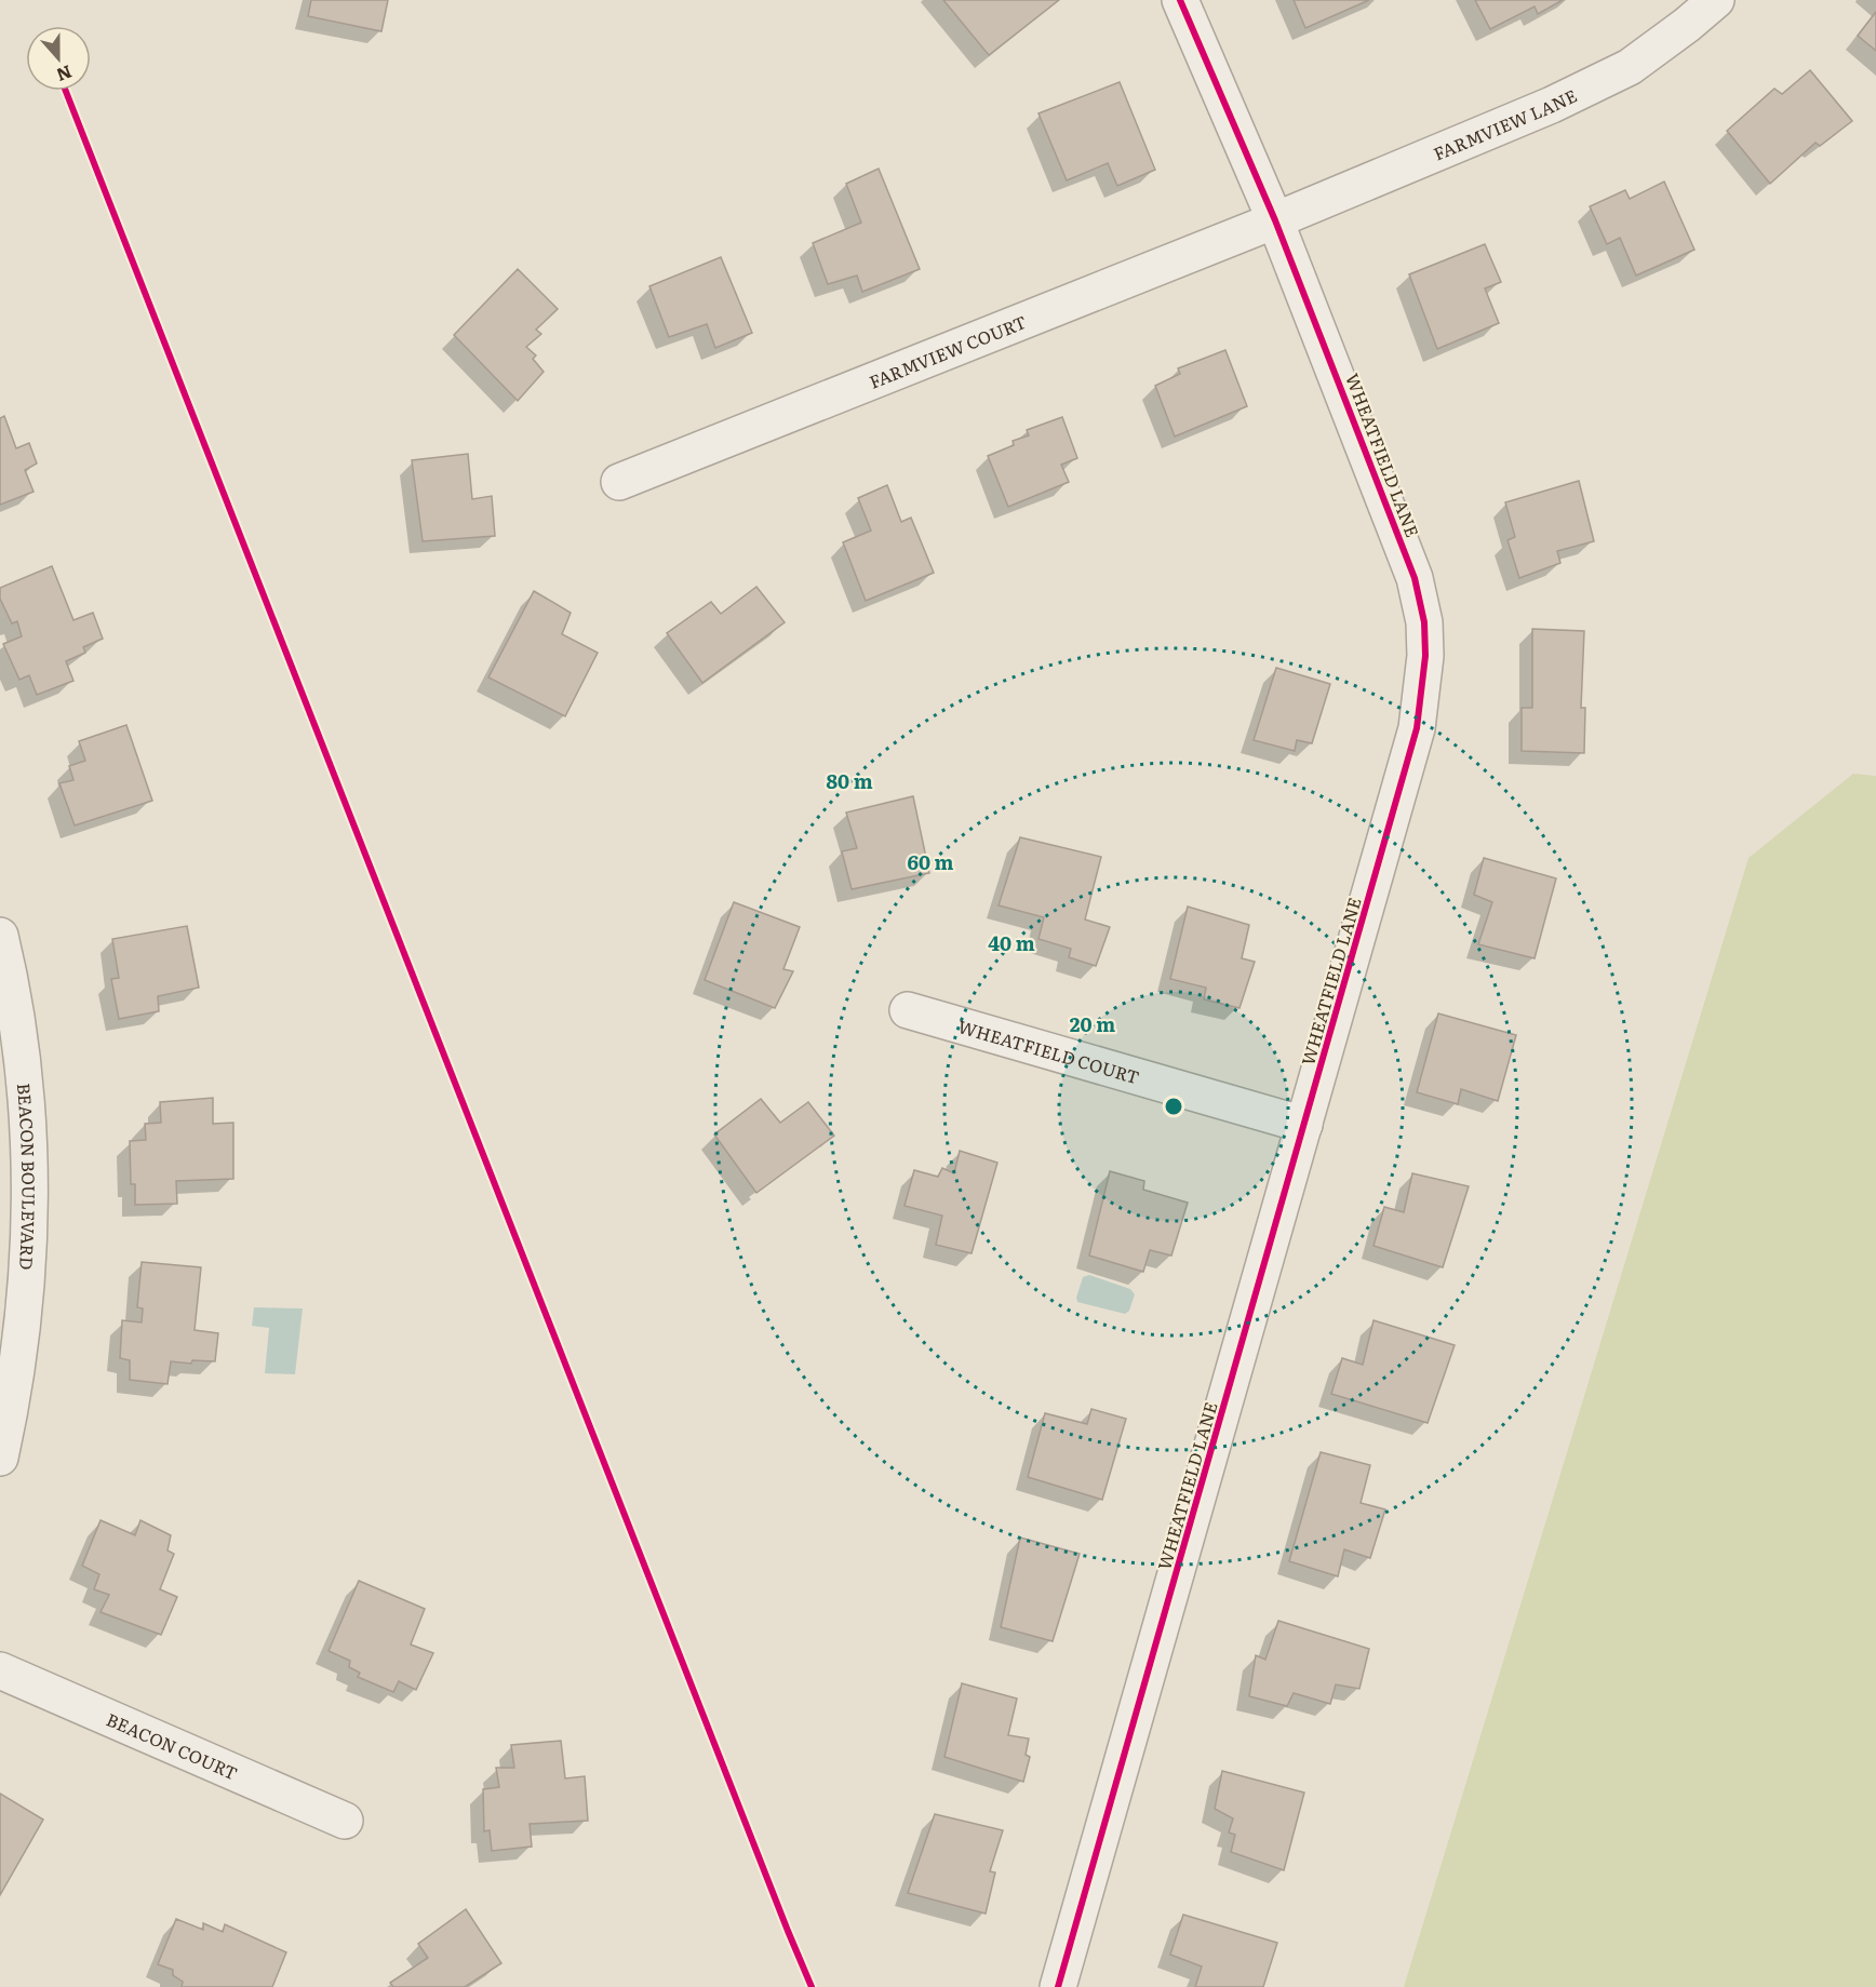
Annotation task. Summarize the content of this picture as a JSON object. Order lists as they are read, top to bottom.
{
  "streets": {
    "street": [
      "FARMVIEW LANE",
      "FARMVIEW COURT",
      "WHEATFIELD LANE",
      "WHEATFIELD COURT",
      "BEACON BOULEVARD",
      "BEACON COURT"
    ]
  },
  "crossings": [
    ["FARMVIEW LANE", "FARMVIEW COURT"],
    ["FARMVIEW LANE", "WHEATFIELD LANE"],
    ["FARMVIEW COURT", "WHEATFIELD LANE"],
    ["WHEATFIELD LANE", "WHEATFIELD COURT"]
  ],
  "north": "bottom",
  "rings": [
    "80 m",
    "60 m",
    "40 m",
    "20 m"
  ]
}
